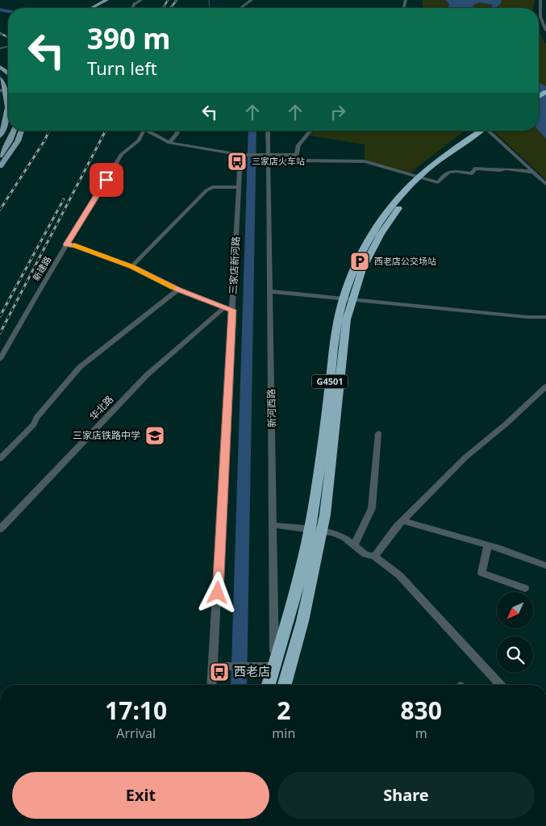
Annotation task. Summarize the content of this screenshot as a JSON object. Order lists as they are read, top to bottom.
{
  "streets": {
    "highway": ["G4501"],
    "street": [
      "三家店新河路",
      "新建路",
      "华北路",
      "新河西路"
    ]
  },
  "places": {
    "bus stop": ["三家店火车站", "西老店"],
    "parking": ["西老店公交场站"],
    "school or university": ["三家店铁路中学"]
  },
  "north": "bottom left",
  "page": {
    "turn": ["390 m", "Turn left"],
    "eta": [
      "17:10",
      "Arrival",
      "2",
      "min",
      "830",
      "m"
    ],
    "buttons": ["Exit", "Share"]
  }
}
